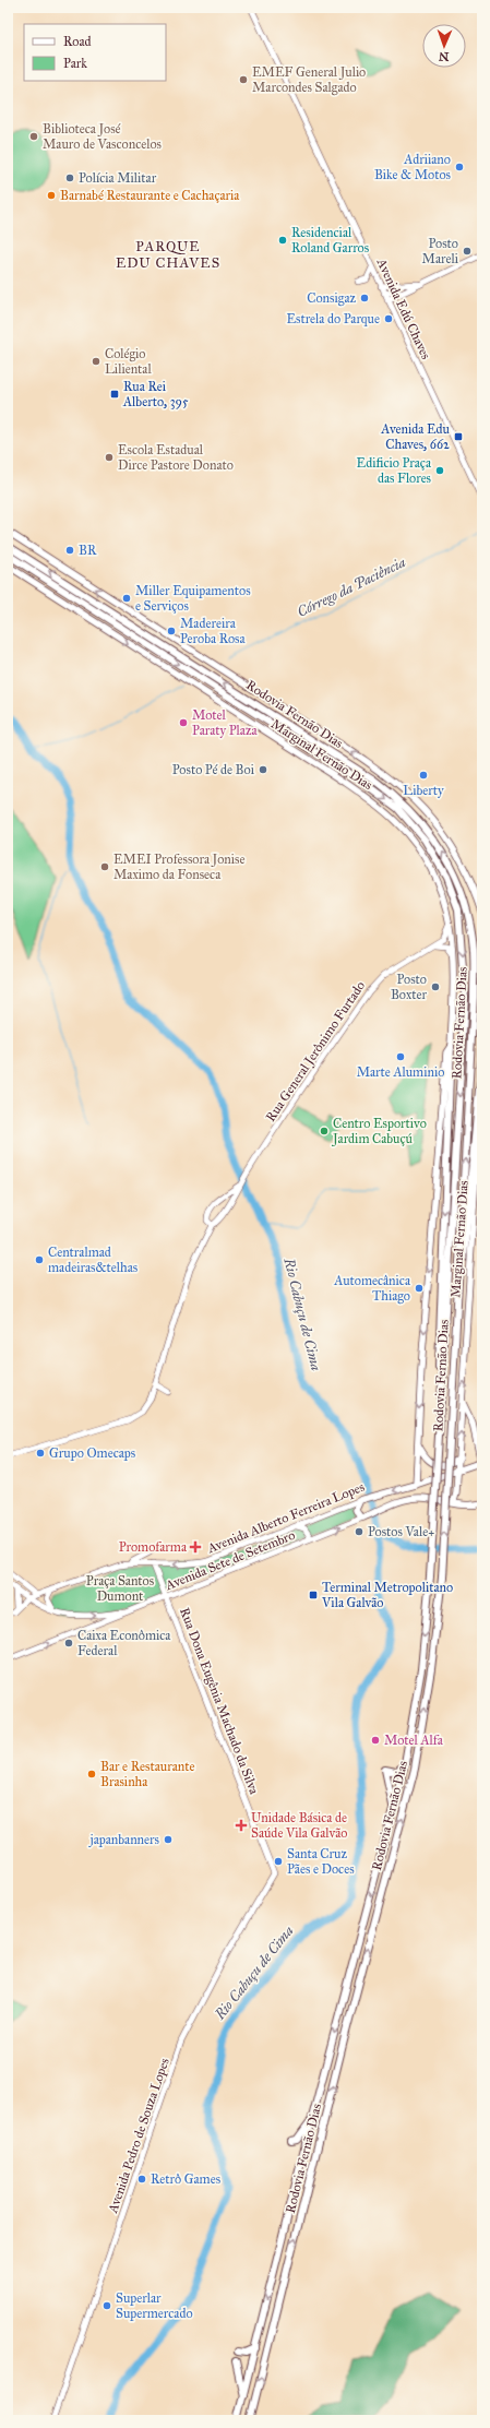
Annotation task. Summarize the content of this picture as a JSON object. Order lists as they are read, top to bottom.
{
  "streets": {
    "highway": ["Rodovia Fernão Dias"],
    "main road": [
      "Avenida Edú Chaves",
      "Marginal Fernão Dias",
      "Rua General Jerônimo Furtado",
      "Avenida Alberto Ferreira Lopes",
      "Avenida Sete de Setembro",
      "Rua Dona Eugênia Machado da Silva",
      "Avenida Pedro de Souza Lopes"
    ]
  },
  "crossings": [
    ["Marginal Fernão Dias", "Rua General Jerônimo Furtado"],
    ["Marginal Fernão Dias", "Avenida Alberto Ferreira Lopes"],
    ["Avenida Alberto Ferreira Lopes", "Rua Dona Eugênia Machado da Silva"],
    ["Avenida Sete de Setembro", "Rua Dona Eugênia Machado da Silva"],
    ["Rua Dona Eugênia Machado da Silva", "Avenida Pedro de Souza Lopes"]
  ],
  "one_way": ["Avenida Alberto Ferreira Lopes"],
  "districts": ["PARQUE EDU CHAVES"],
  "water": ["Córrego da Paciência", "Rio Cabuçu de Cima"],
  "parks": ["Praça Santos Dumont"],
  "places": {
    "other": [
      "EMEF General Julio Marcondes Salgado",
      "Biblioteca José Mauro de Vasconcelos",
      "Adriiano Bike & Motos",
      "Polícia Militar",
      "Barnabé Restaurante e Cachaçaria",
      "Residencial Roland Garros",
      "Posto Mareli",
      "Consigaz",
      "Estrela do Parque",
      "Colégio Liliental",
      "Escola Estadual Dirce Pastore Donato",
      "Edificio Praça das Flores",
      "BR",
      "Miller Equipamentos e Serviços",
      "Madereira Peroba Rosa",
      "Motel Paraty Plaza",
      "Posto Pé de Boi",
      "Liberty",
      "EMEI Professora Jonise Maximo da Fonseca",
      "Posto Boxter",
      "Marte Aluminio",
      "Centro Esportivo Jardim Cabuçú",
      "Centralmad madeiras&telhas",
      "Automecânica Thiago",
      "Grupo Omecaps",
      "Postos Vale+",
      "Caixa Econômica Federal",
      "Motel Alfa",
      "Bar e Restaurante Brasinha",
      "japanbanners",
      "Santa Cruz Pães e Doces",
      "Retrô Games",
      "Superlar Supermercado"
    ],
    "transit": ["Rua Rei Alberto, 395", "Avenida Edu Chaves, 662", "Terminal Metropolitano Vila Galvão"],
    "health": ["Promofarma", "Unidade Básica de Saúde Vila Galvão"]
  },
  "legend": ["Road", "Park"],
  "north": "bottom"
}
